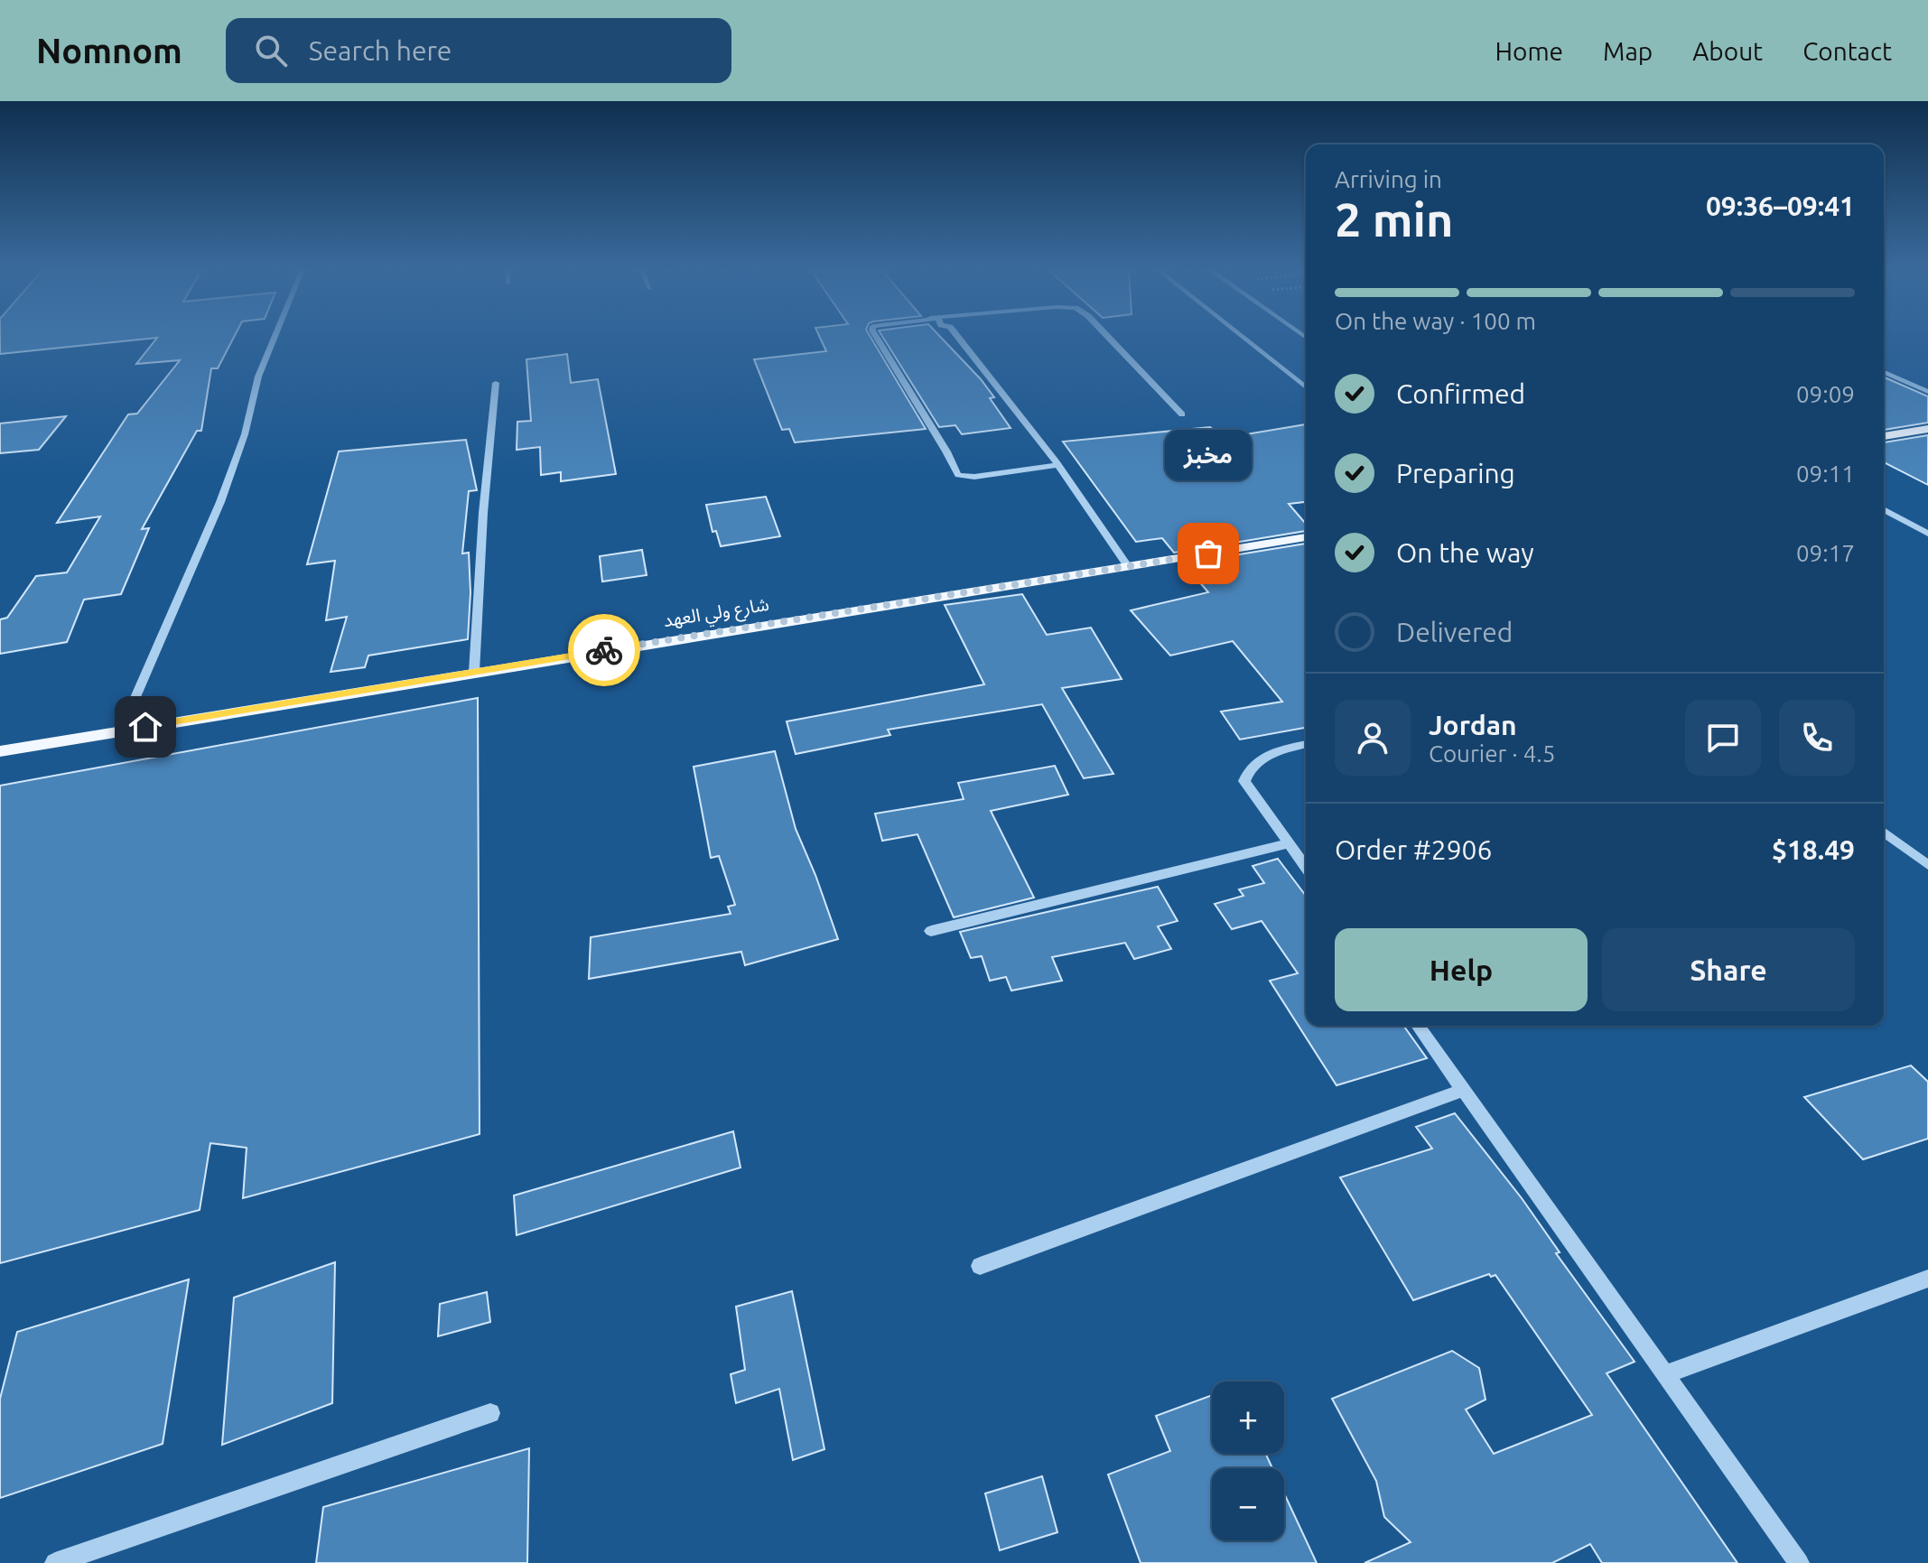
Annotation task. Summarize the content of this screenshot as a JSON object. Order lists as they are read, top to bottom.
{
  "streets": {
    "main road": ["شارع ولي العهد"]
  },
  "places": ["مخبز"],
  "page": {
    "header": "Nomnom",
    "search": "Search here",
    "nav": [
      "Home",
      "Map",
      "About",
      "Contact"
    ],
    "heading": ["2 min", "Arriving in", "09:36–09:41"],
    "panel": [
      "Jordan",
      "Courier · 4.5",
      "Order #2906",
      "$18.49"
    ],
    "bar": "On the way · 100 m",
    "list": [
      ["Confirmed", "09:09"],
      ["Preparing", "09:11"],
      ["On the way", "09:17"],
      "Delivered"
    ],
    "bubble": "مخبز",
    "buttons": ["Help", "Share"],
    "map_buttons": ["+", "−"]
  }
}
